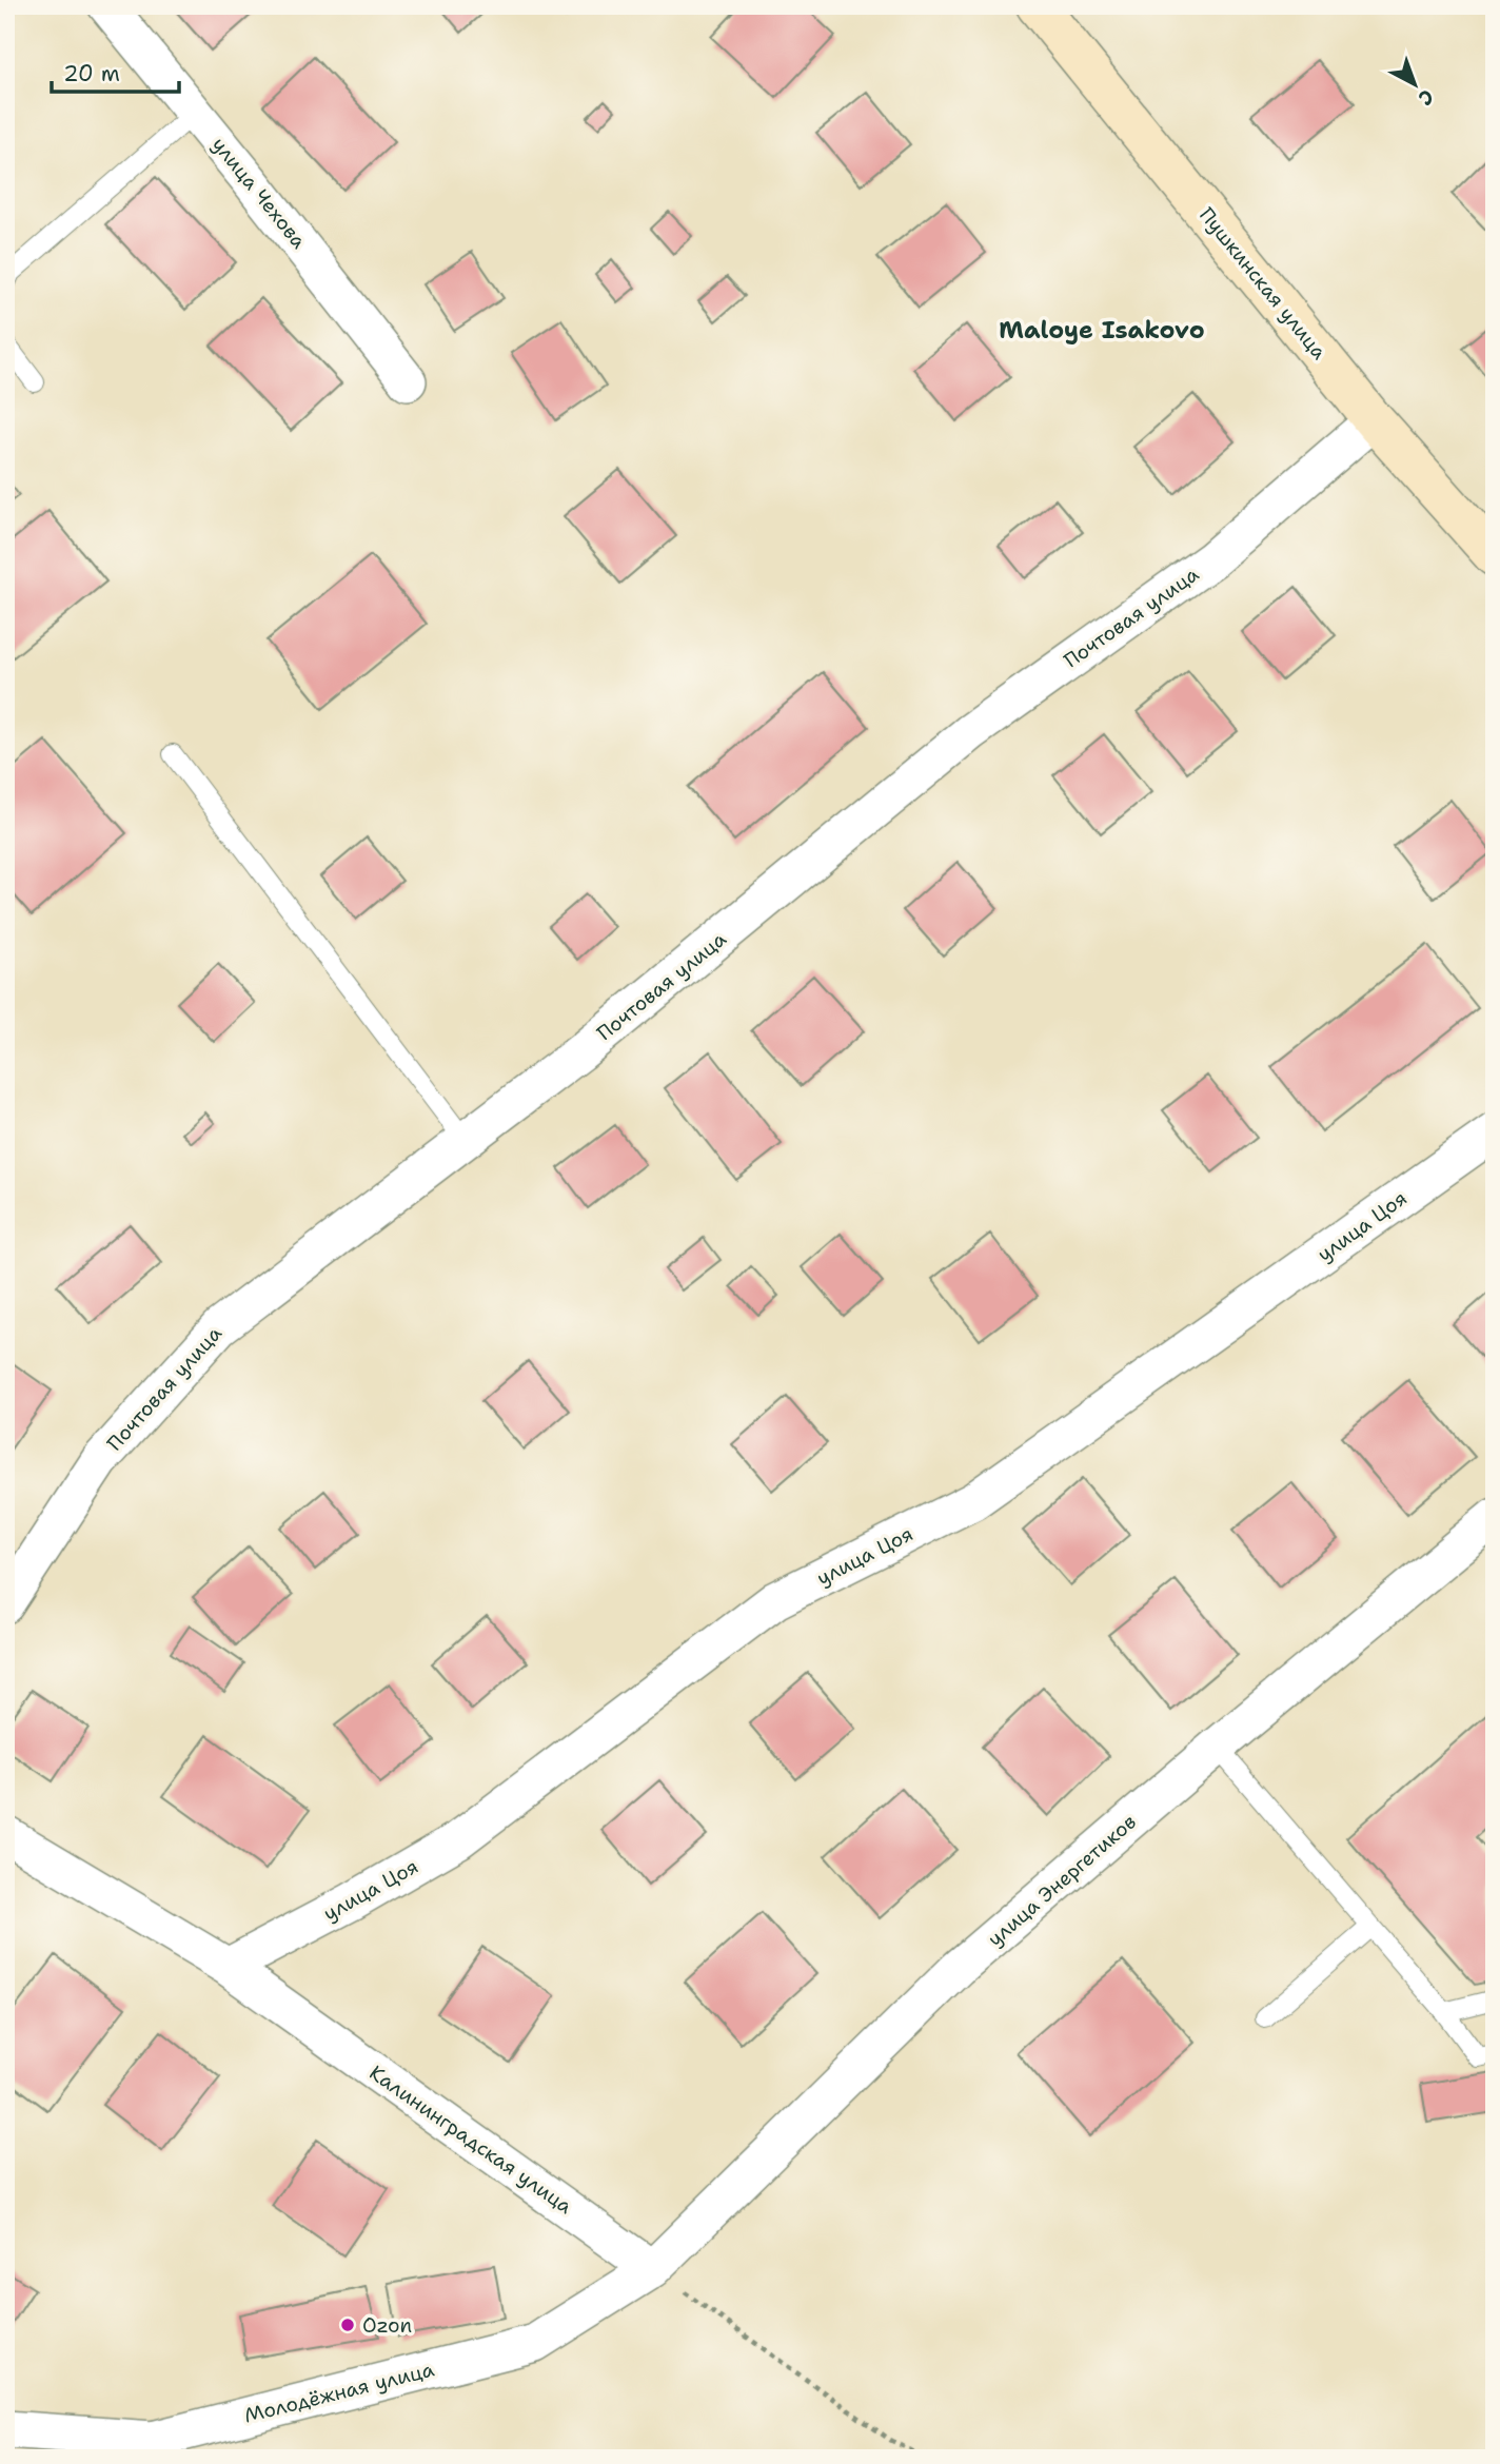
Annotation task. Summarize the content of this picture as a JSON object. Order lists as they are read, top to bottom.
{
  "streets": {
    "street": [
      "улица Чехова",
      "Пушкинская улица",
      "Почтовая улица",
      "улица Цоя",
      "улица Энергетиков",
      "Калининградская улица",
      "Молодёжная улица"
    ]
  },
  "crossings": [
    ["Пушкинская улица", "Почтовая улица"],
    ["улица Цоя", "Калининградская улица"],
    ["улица Энергетиков", "Калининградская улица"],
    ["улица Энергетиков", "Молодёжная улица"],
    ["Калининградская улица", "Молодёжная улица"]
  ],
  "districts": ["Maloye Isakovo"],
  "places": ["Ozon"],
  "scale_bar": "20 m",
  "north": "bottom right"
}
